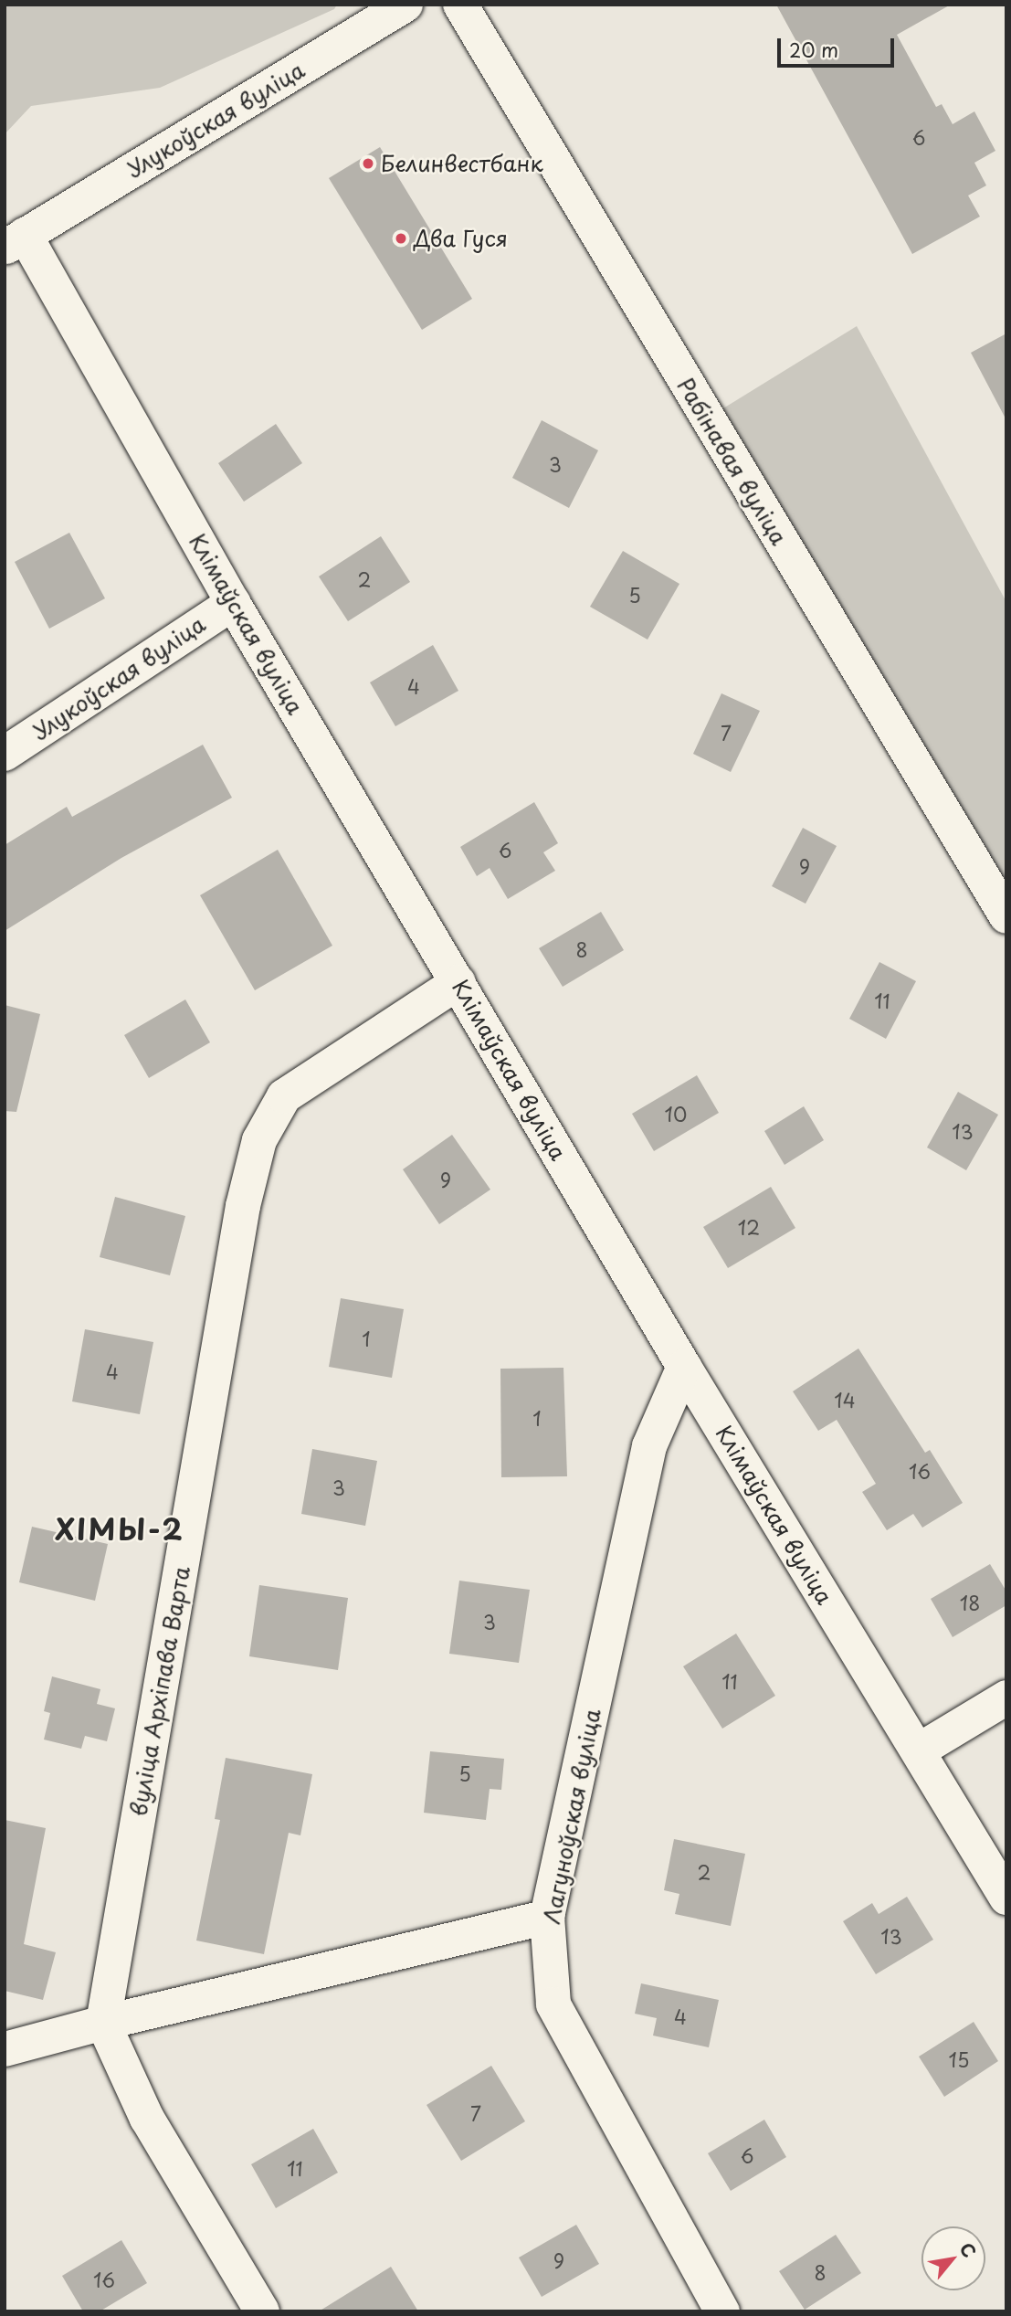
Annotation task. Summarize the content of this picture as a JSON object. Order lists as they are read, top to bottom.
{
  "streets": {
    "street": [
      "Улукоўская вуліца",
      "Рабінавая вуліца",
      "Клімаўская вуліца",
      "вуліца Архіпава Варта",
      "Лагуноўская вуліца"
    ]
  },
  "crossings": [
    ["Улукоўская вуліца", "Клімаўская вуліца"],
    ["Клімаўская вуліца", "вуліца Архіпава Варта"],
    ["Клімаўская вуліца", "Лагуноўская вуліца"]
  ],
  "districts": ["ХІМЫ-2"],
  "places": ["Белинвестбанк", "Два Гуся"],
  "house_numbers": [
    "6",
    "3",
    "2",
    "5",
    "4",
    "7",
    "6",
    "9",
    "8",
    "11",
    "10",
    "13",
    "9",
    "12",
    "1",
    "4",
    "14",
    "1",
    "16",
    "3",
    "18",
    "3",
    "11",
    "5",
    "2",
    "13",
    "4",
    "15",
    "7",
    "6",
    "11",
    "9",
    "8",
    "16"
  ],
  "scale_bar": "20 m",
  "north": "top right"
}
